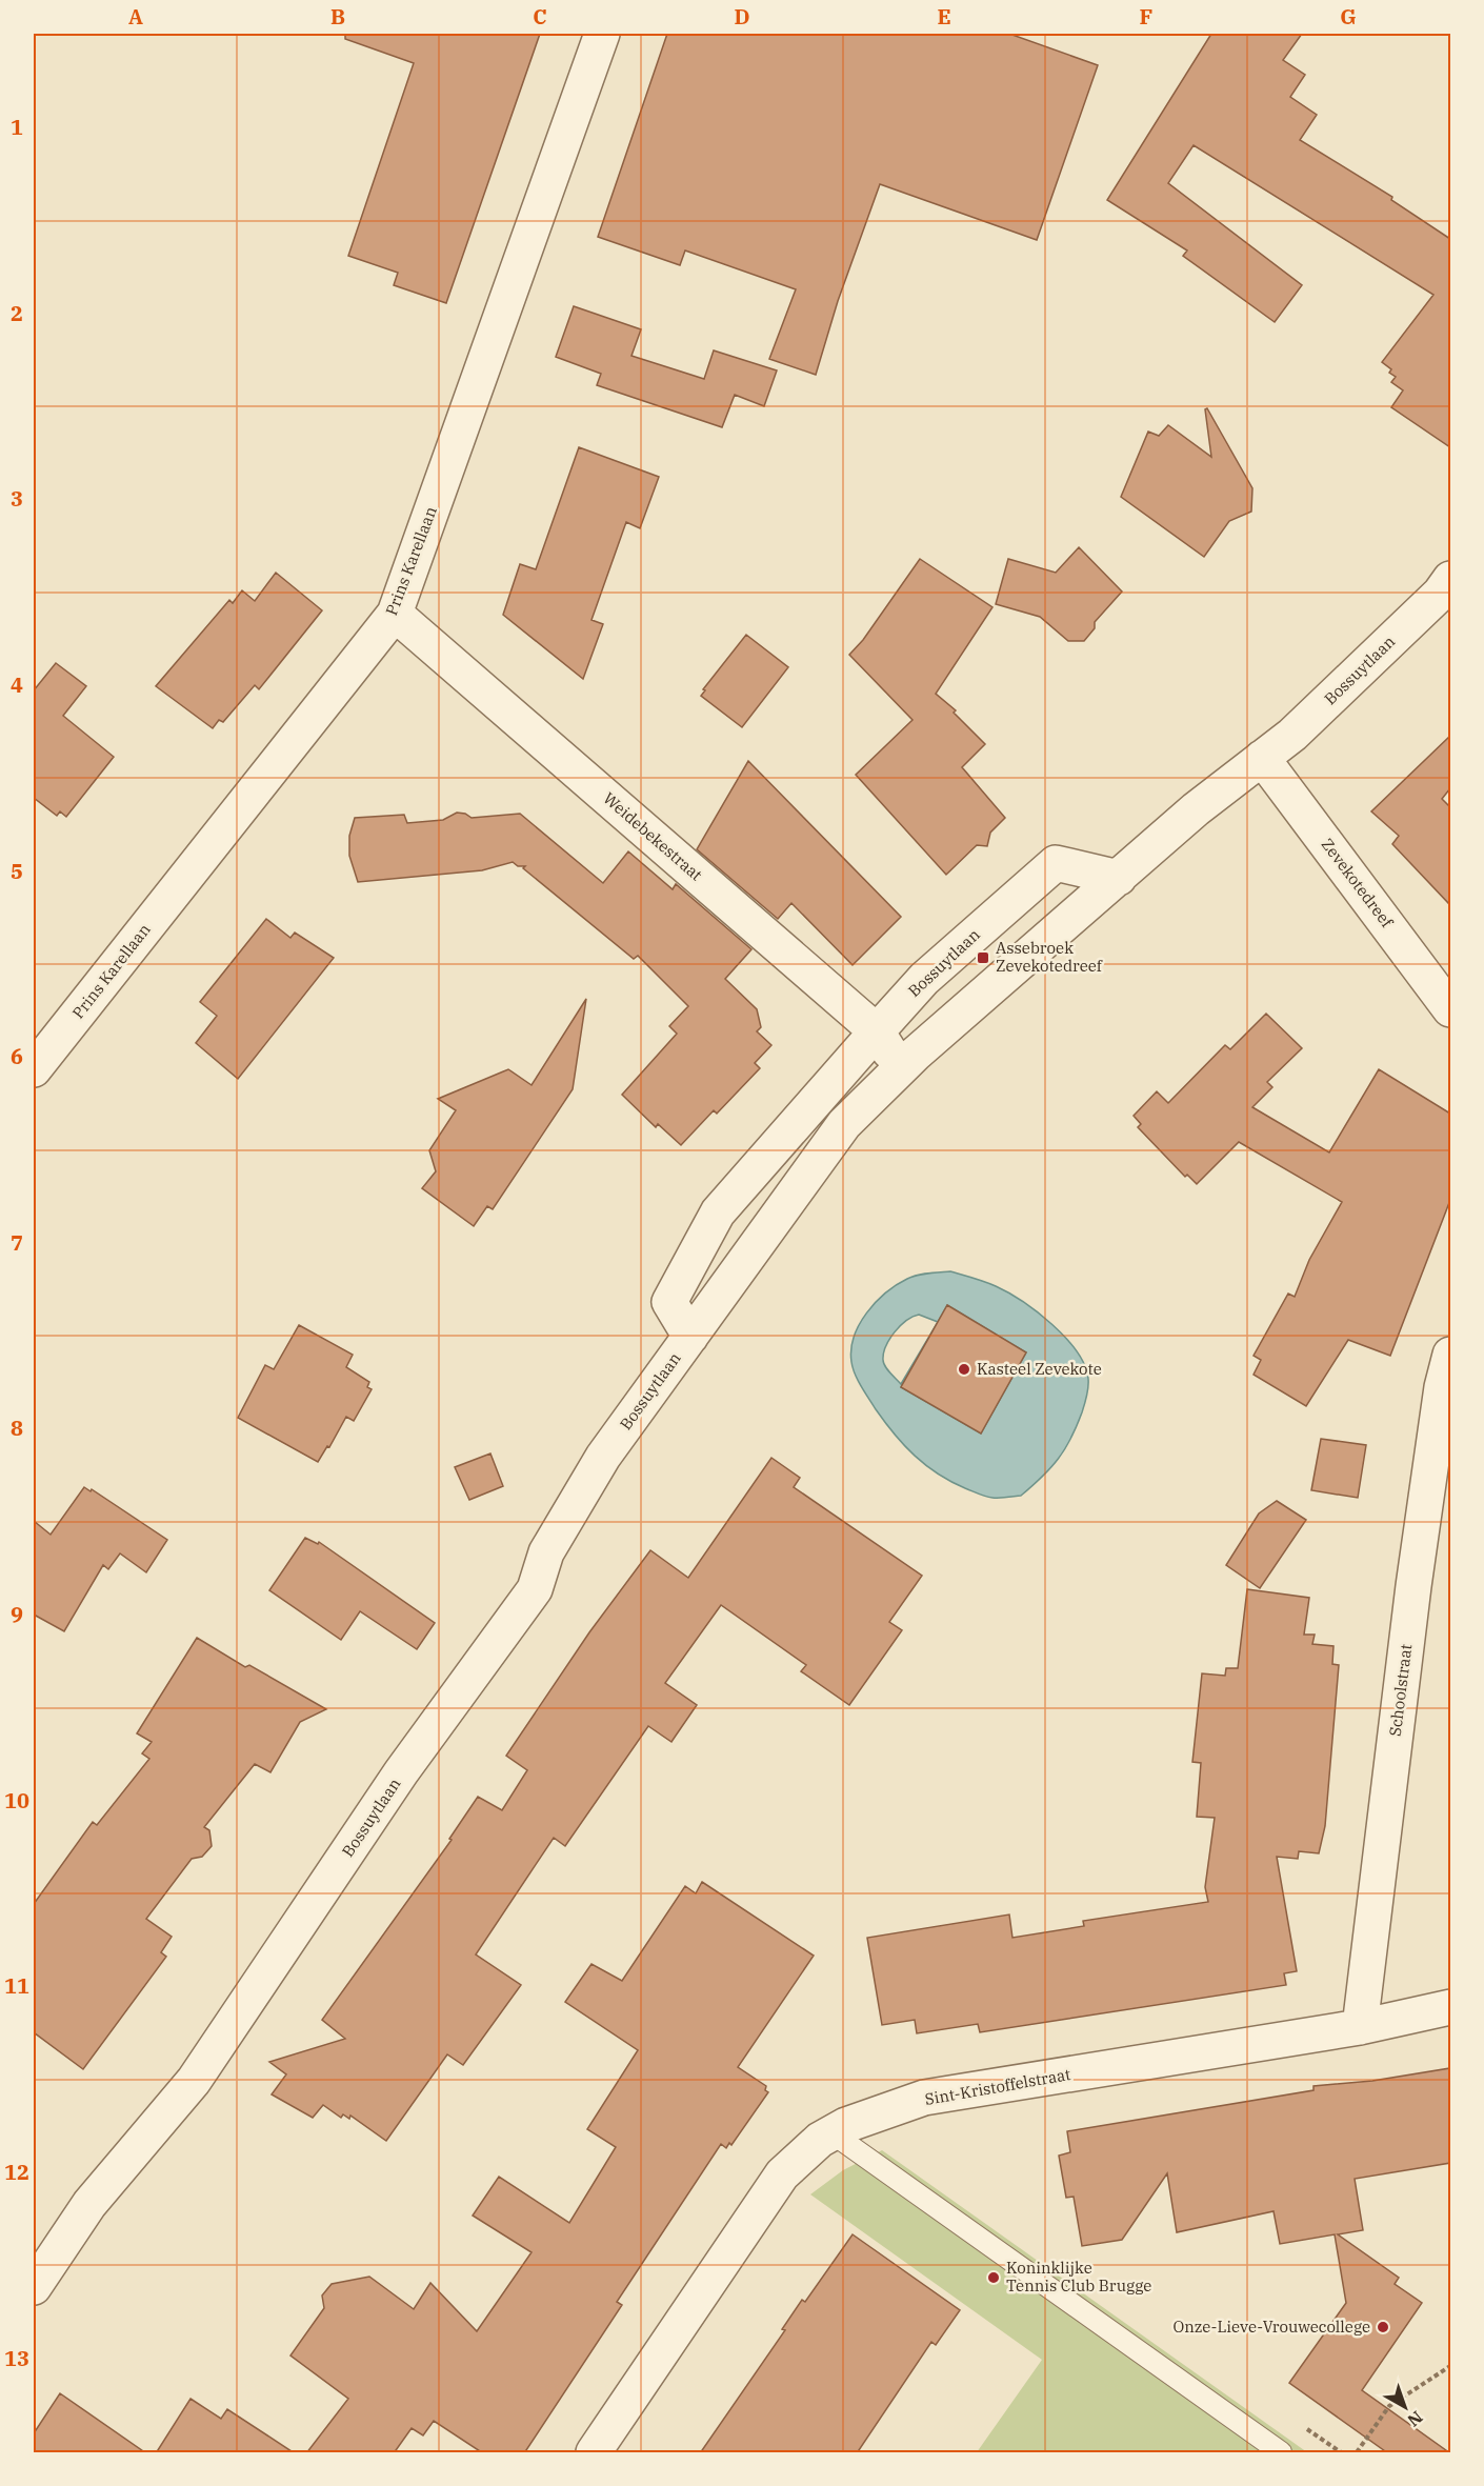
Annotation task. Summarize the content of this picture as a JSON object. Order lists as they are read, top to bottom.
{
  "streets": {
    "street": [
      "Prins Karellaan",
      "Bossuytlaan",
      "Weidebekestraat",
      "Zevekotedreef",
      "Schoolstraat",
      "Sint-Kristoffelstraat"
    ]
  },
  "crossings": [
    ["Prins Karellaan", "Weidebekestraat"],
    ["Bossuytlaan", "Weidebekestraat"],
    ["Bossuytlaan", "Zevekotedreef"],
    ["Schoolstraat", "Sint-Kristoffelstraat"]
  ],
  "places": {
    "transit": ["Assebroek Zevekotedreef"],
    "other": ["Kasteel Zevekote", "Koninklijke Tennis Club Brugge", "Onze-Lieve-Vrouwecollege"]
  },
  "north": "bottom right",
  "grid": {
    "columns": [
      "A",
      "B",
      "C",
      "D",
      "E",
      "F",
      "G"
    ],
    "rows": [
      "1",
      "2",
      "3",
      "4",
      "5",
      "6",
      "7",
      "8",
      "9",
      "10",
      "11",
      "12",
      "13"
    ]
  }
}
